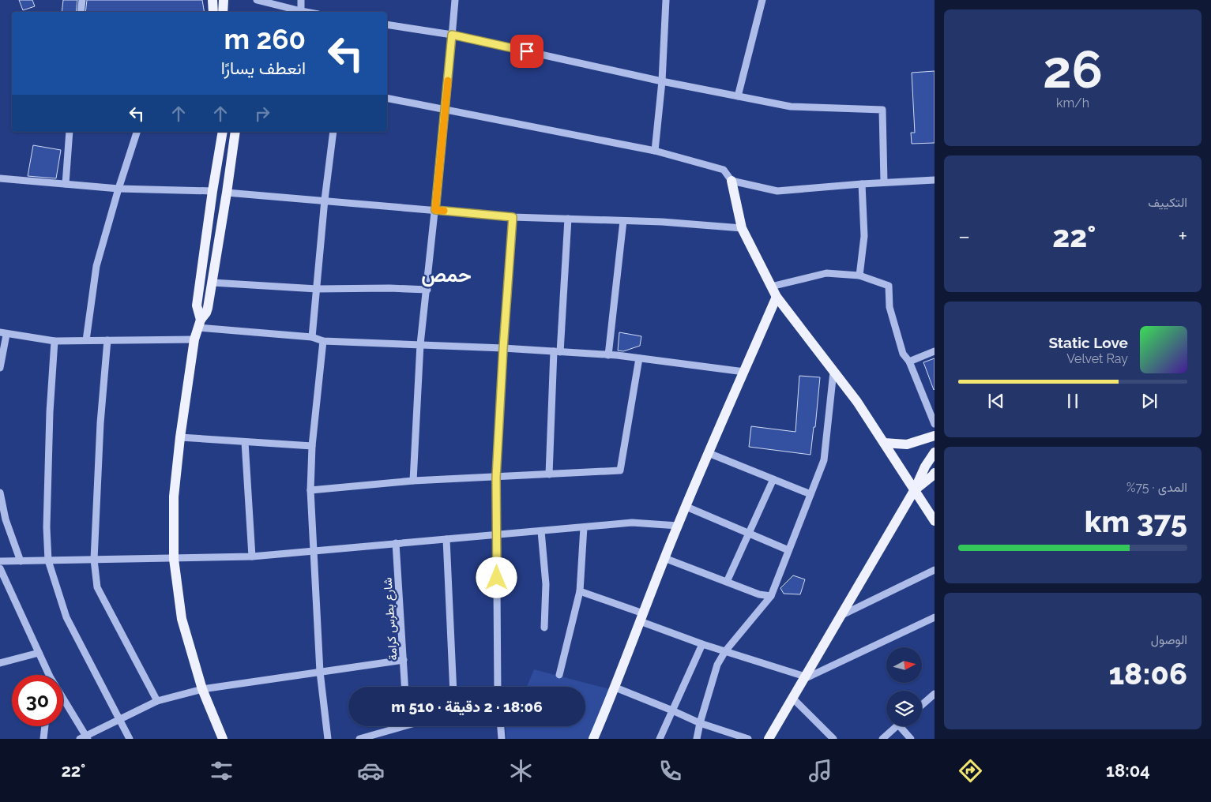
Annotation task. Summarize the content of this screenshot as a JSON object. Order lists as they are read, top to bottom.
{
  "streets": {
    "street": ["شارع بطرس كرامة"]
  },
  "districts": ["حمص"],
  "north": "right",
  "page": {
    "tile": [
      ["26", "km/h"],
      "التكييف",
      ["المدى · 75%", "375 km"],
      ["الوصول", "18:06"]
    ],
    "turn": ["260 m", "انعطف يسارًا"],
    "heat": ["−", "22°", "+"],
    "song": ["Static Love", "Velvet Ray"],
    "limit": "30",
    "trip": "18:06 · 2 دقيقة · 510 m",
    "tabs": ["18:04", "22°"]
  }
}
